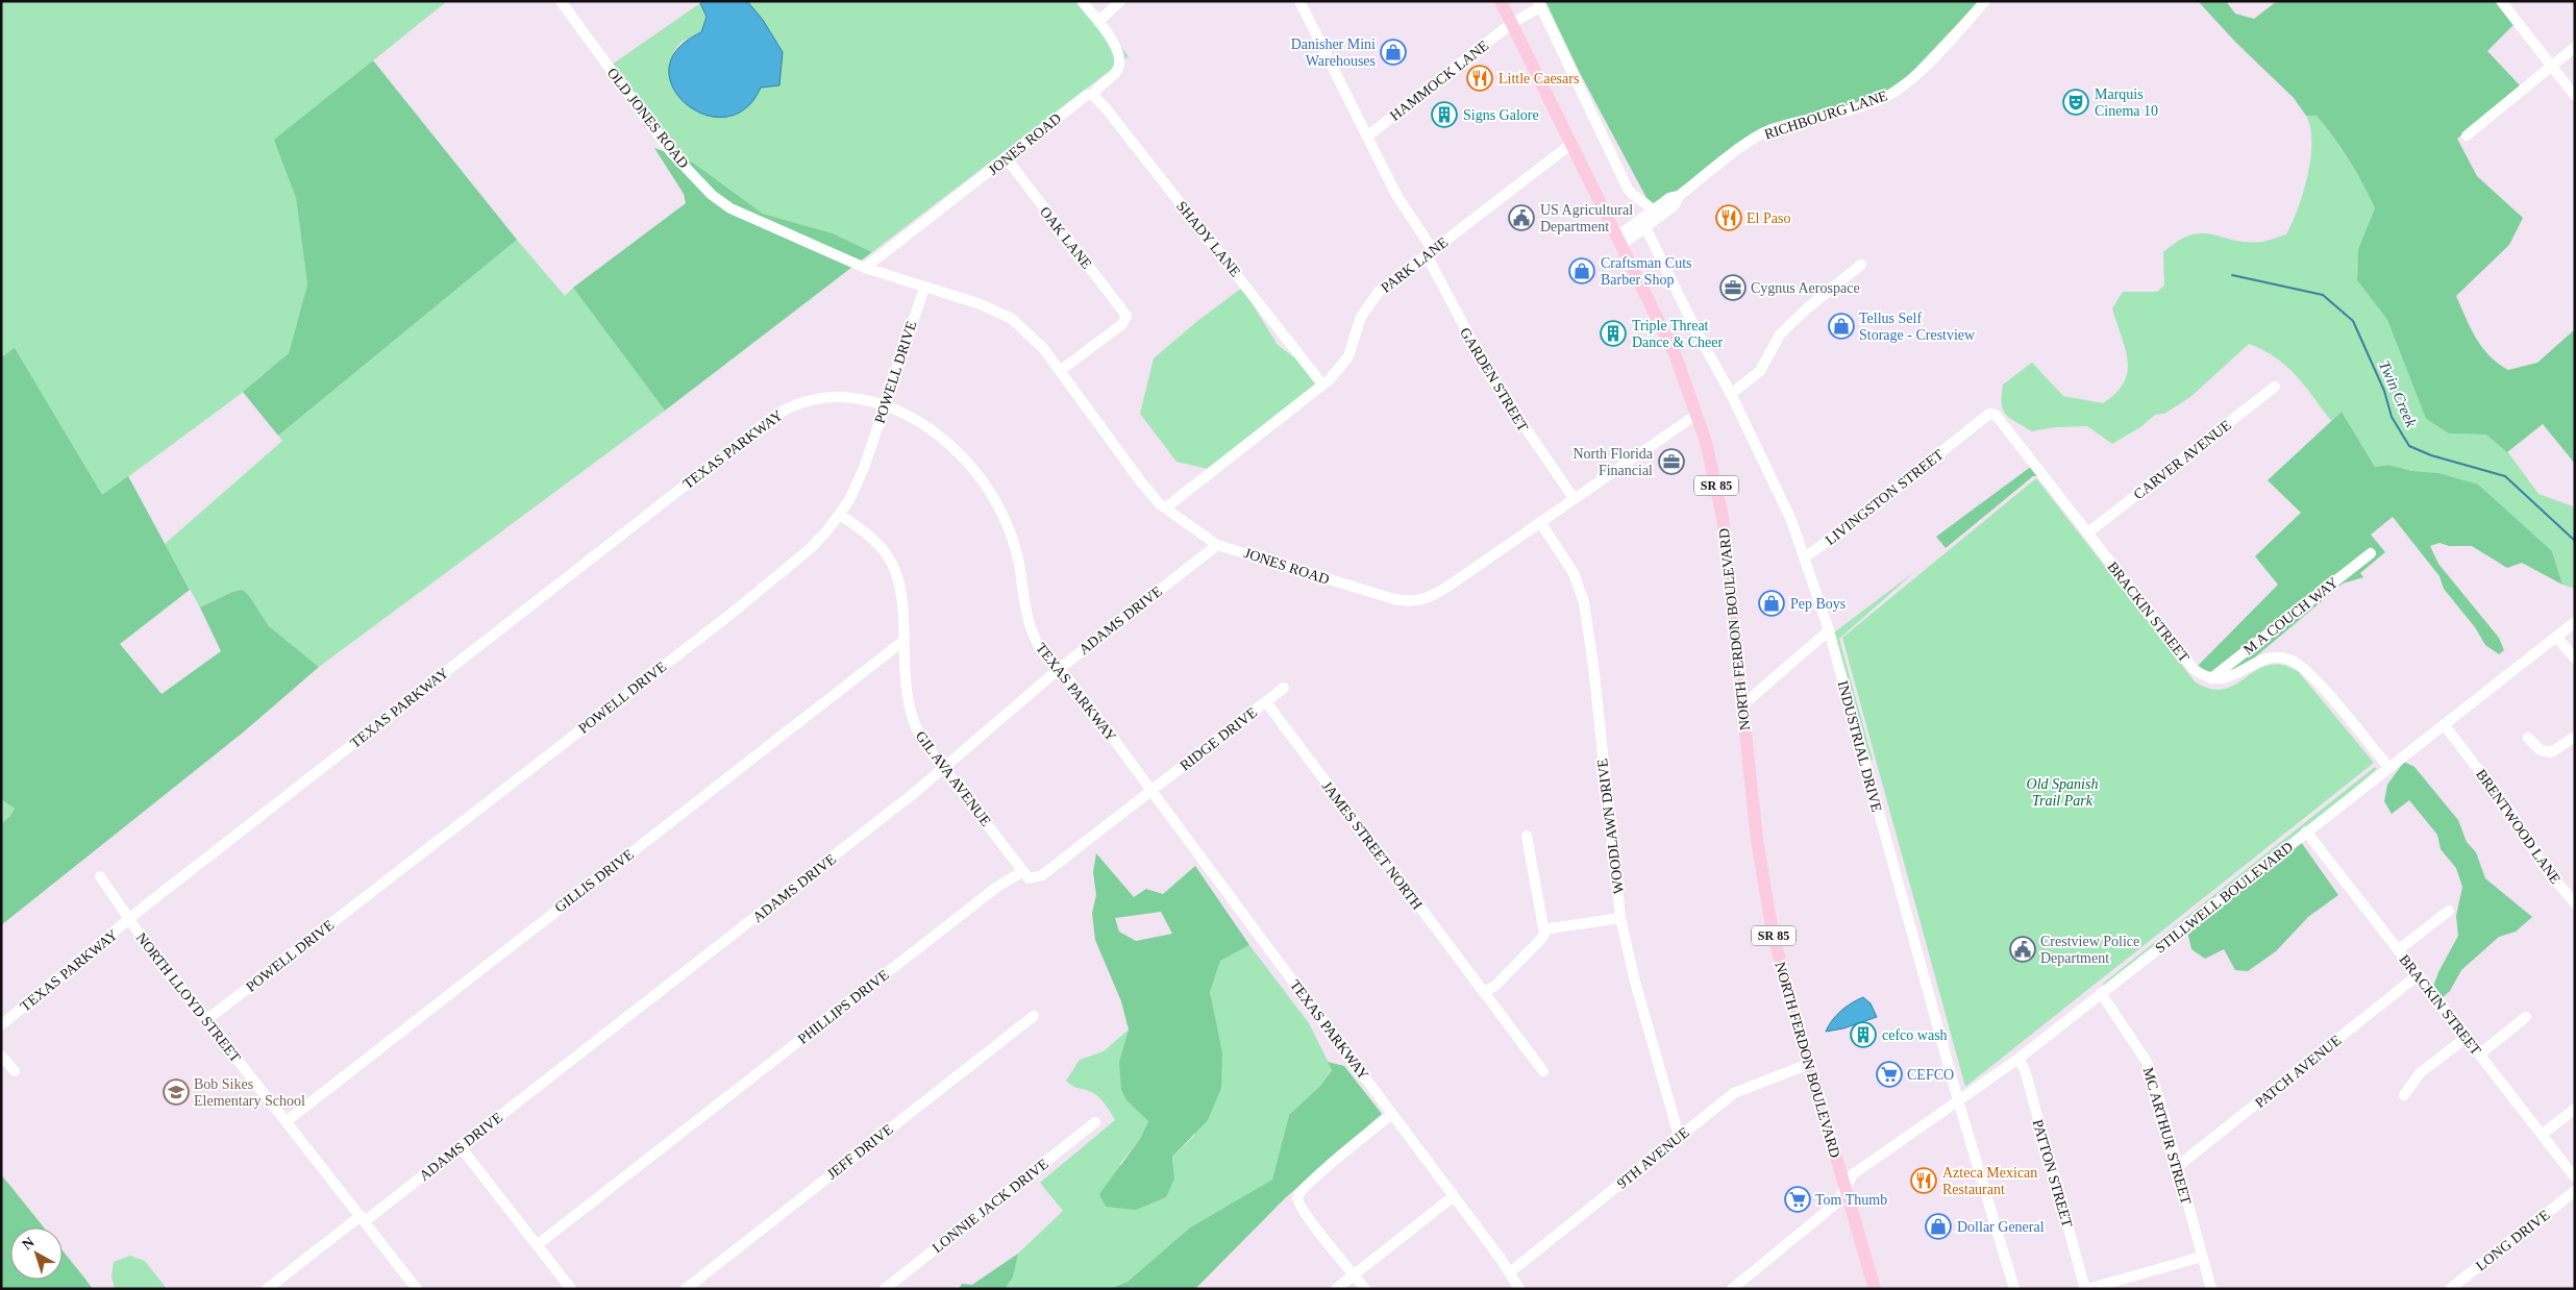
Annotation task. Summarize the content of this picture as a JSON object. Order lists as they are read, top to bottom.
{
  "streets": {
    "main road": ["SR 85", "NORTH FERDON BOULEVARD"],
    "street": [
      "HAMMOCK LANE",
      "RICHBOURG LANE",
      "OLD JONES ROAD",
      "JONES ROAD",
      "OAK LANE",
      "SHADY LANE",
      "PARK LANE",
      "POWELL DRIVE",
      "GARDEN STREET",
      "TEXAS PARKWAY",
      "CARVER AVENUE",
      "LIVINGSTON STREET",
      "BRACKIN STREET",
      "M A COUCH WAY",
      "ADAMS DRIVE",
      "RIDGE DRIVE",
      "INDUSTRIAL DRIVE",
      "GIL AVA AVENUE",
      "WOODLAWN DRIVE",
      "BRENTWOOD LANE",
      "JAMES STREET NORTH",
      "GILLIS DRIVE",
      "STILLWELL BOULEVARD",
      "NORTH LLOYD STREET",
      "PHILLIPS DRIVE",
      "PATCH AVENUE",
      "MC ARTHUR STREET",
      "JEFF DRIVE",
      "9TH AVENUE",
      "PATTON STREET",
      "LONNIE JACK DRIVE",
      "LONG DRIVE"
    ]
  },
  "crossings": [
    ["HAMMOCK LANE", "GARDEN STREET"],
    ["HAMMOCK LANE", "NORTH FERDON BOULEVARD"],
    ["RICHBOURG LANE", "NORTH FERDON BOULEVARD"],
    ["RICHBOURG LANE", "INDUSTRIAL DRIVE"],
    ["OLD JONES ROAD", "JONES ROAD"],
    ["OLD JONES ROAD", "POWELL DRIVE"],
    ["JONES ROAD", "OAK LANE"],
    ["JONES ROAD", "SHADY LANE"],
    ["JONES ROAD", "PARK LANE"],
    ["JONES ROAD", "POWELL DRIVE"],
    ["JONES ROAD", "GARDEN STREET"],
    ["JONES ROAD", "ADAMS DRIVE"],
    ["JONES ROAD", "NORTH FERDON BOULEVARD"],
    ["JONES ROAD", "WOODLAWN DRIVE"],
    ["SHADY LANE", "PARK LANE"],
    ["PARK LANE", "GARDEN STREET"],
    ["PARK LANE", "NORTH FERDON BOULEVARD"],
    ["POWELL DRIVE", "TEXAS PARKWAY"],
    ["POWELL DRIVE", "GIL AVA AVENUE"],
    ["POWELL DRIVE", "NORTH LLOYD STREET"],
    ["TEXAS PARKWAY", "ADAMS DRIVE"],
    ["TEXAS PARKWAY", "RIDGE DRIVE"],
    ["TEXAS PARKWAY", "NORTH LLOYD STREET"],
    ["TEXAS PARKWAY", "9TH AVENUE"],
    ["CARVER AVENUE", "BRACKIN STREET"],
    ["LIVINGSTON STREET", "BRACKIN STREET"],
    ["LIVINGSTON STREET", "INDUSTRIAL DRIVE"],
    ["BRACKIN STREET", "M A COUCH WAY"],
    ["BRACKIN STREET", "STILLWELL BOULEVARD"],
    ["BRACKIN STREET", "PATCH AVENUE"],
    ["ADAMS DRIVE", "GIL AVA AVENUE"],
    ["ADAMS DRIVE", "NORTH LLOYD STREET"],
    ["NORTH FERDON BOULEVARD", "STILLWELL BOULEVARD"],
    ["NORTH FERDON BOULEVARD", "9TH AVENUE"],
    ["RIDGE DRIVE", "JAMES STREET NORTH"],
    ["INDUSTRIAL DRIVE", "STILLWELL BOULEVARD"],
    ["GIL AVA AVENUE", "GILLIS DRIVE"],
    ["GIL AVA AVENUE", "PHILLIPS DRIVE"],
    ["WOODLAWN DRIVE", "9TH AVENUE"],
    ["BRENTWOOD LANE", "STILLWELL BOULEVARD"],
    ["GILLIS DRIVE", "NORTH LLOYD STREET"],
    ["STILLWELL BOULEVARD", "MC ARTHUR STREET"],
    ["STILLWELL BOULEVARD", "PATTON STREET"],
    ["PATCH AVENUE", "MC ARTHUR STREET"]
  ],
  "water": ["Twin Creek"],
  "parks": ["Old Spanish Trail Park"],
  "places": {
    "shop": [
      "Danisher Mini Warehouses",
      "Craftsman Cuts Barber Shop",
      "Tellus Self Storage - Crestview",
      "Pep Boys",
      "Dollar General"
    ],
    "restaurant": ["Little Caesars", "El Paso", "Azteca Mexican Restaurant"],
    "theatre": ["Marquis Cinema 10"],
    "building": ["Signs Galore", "Triple Threat Dance & Cheer", "cefco wash"],
    "public building": ["US Agricultural Department", "Crestview Police Department"],
    "office": ["Cygnus Aerospace", "North Florida Financial"],
    "supermarket": ["CEFCO", "Tom Thumb"],
    "school or university": ["Bob Sikes Elementary School"]
  },
  "north": "top left"
}
